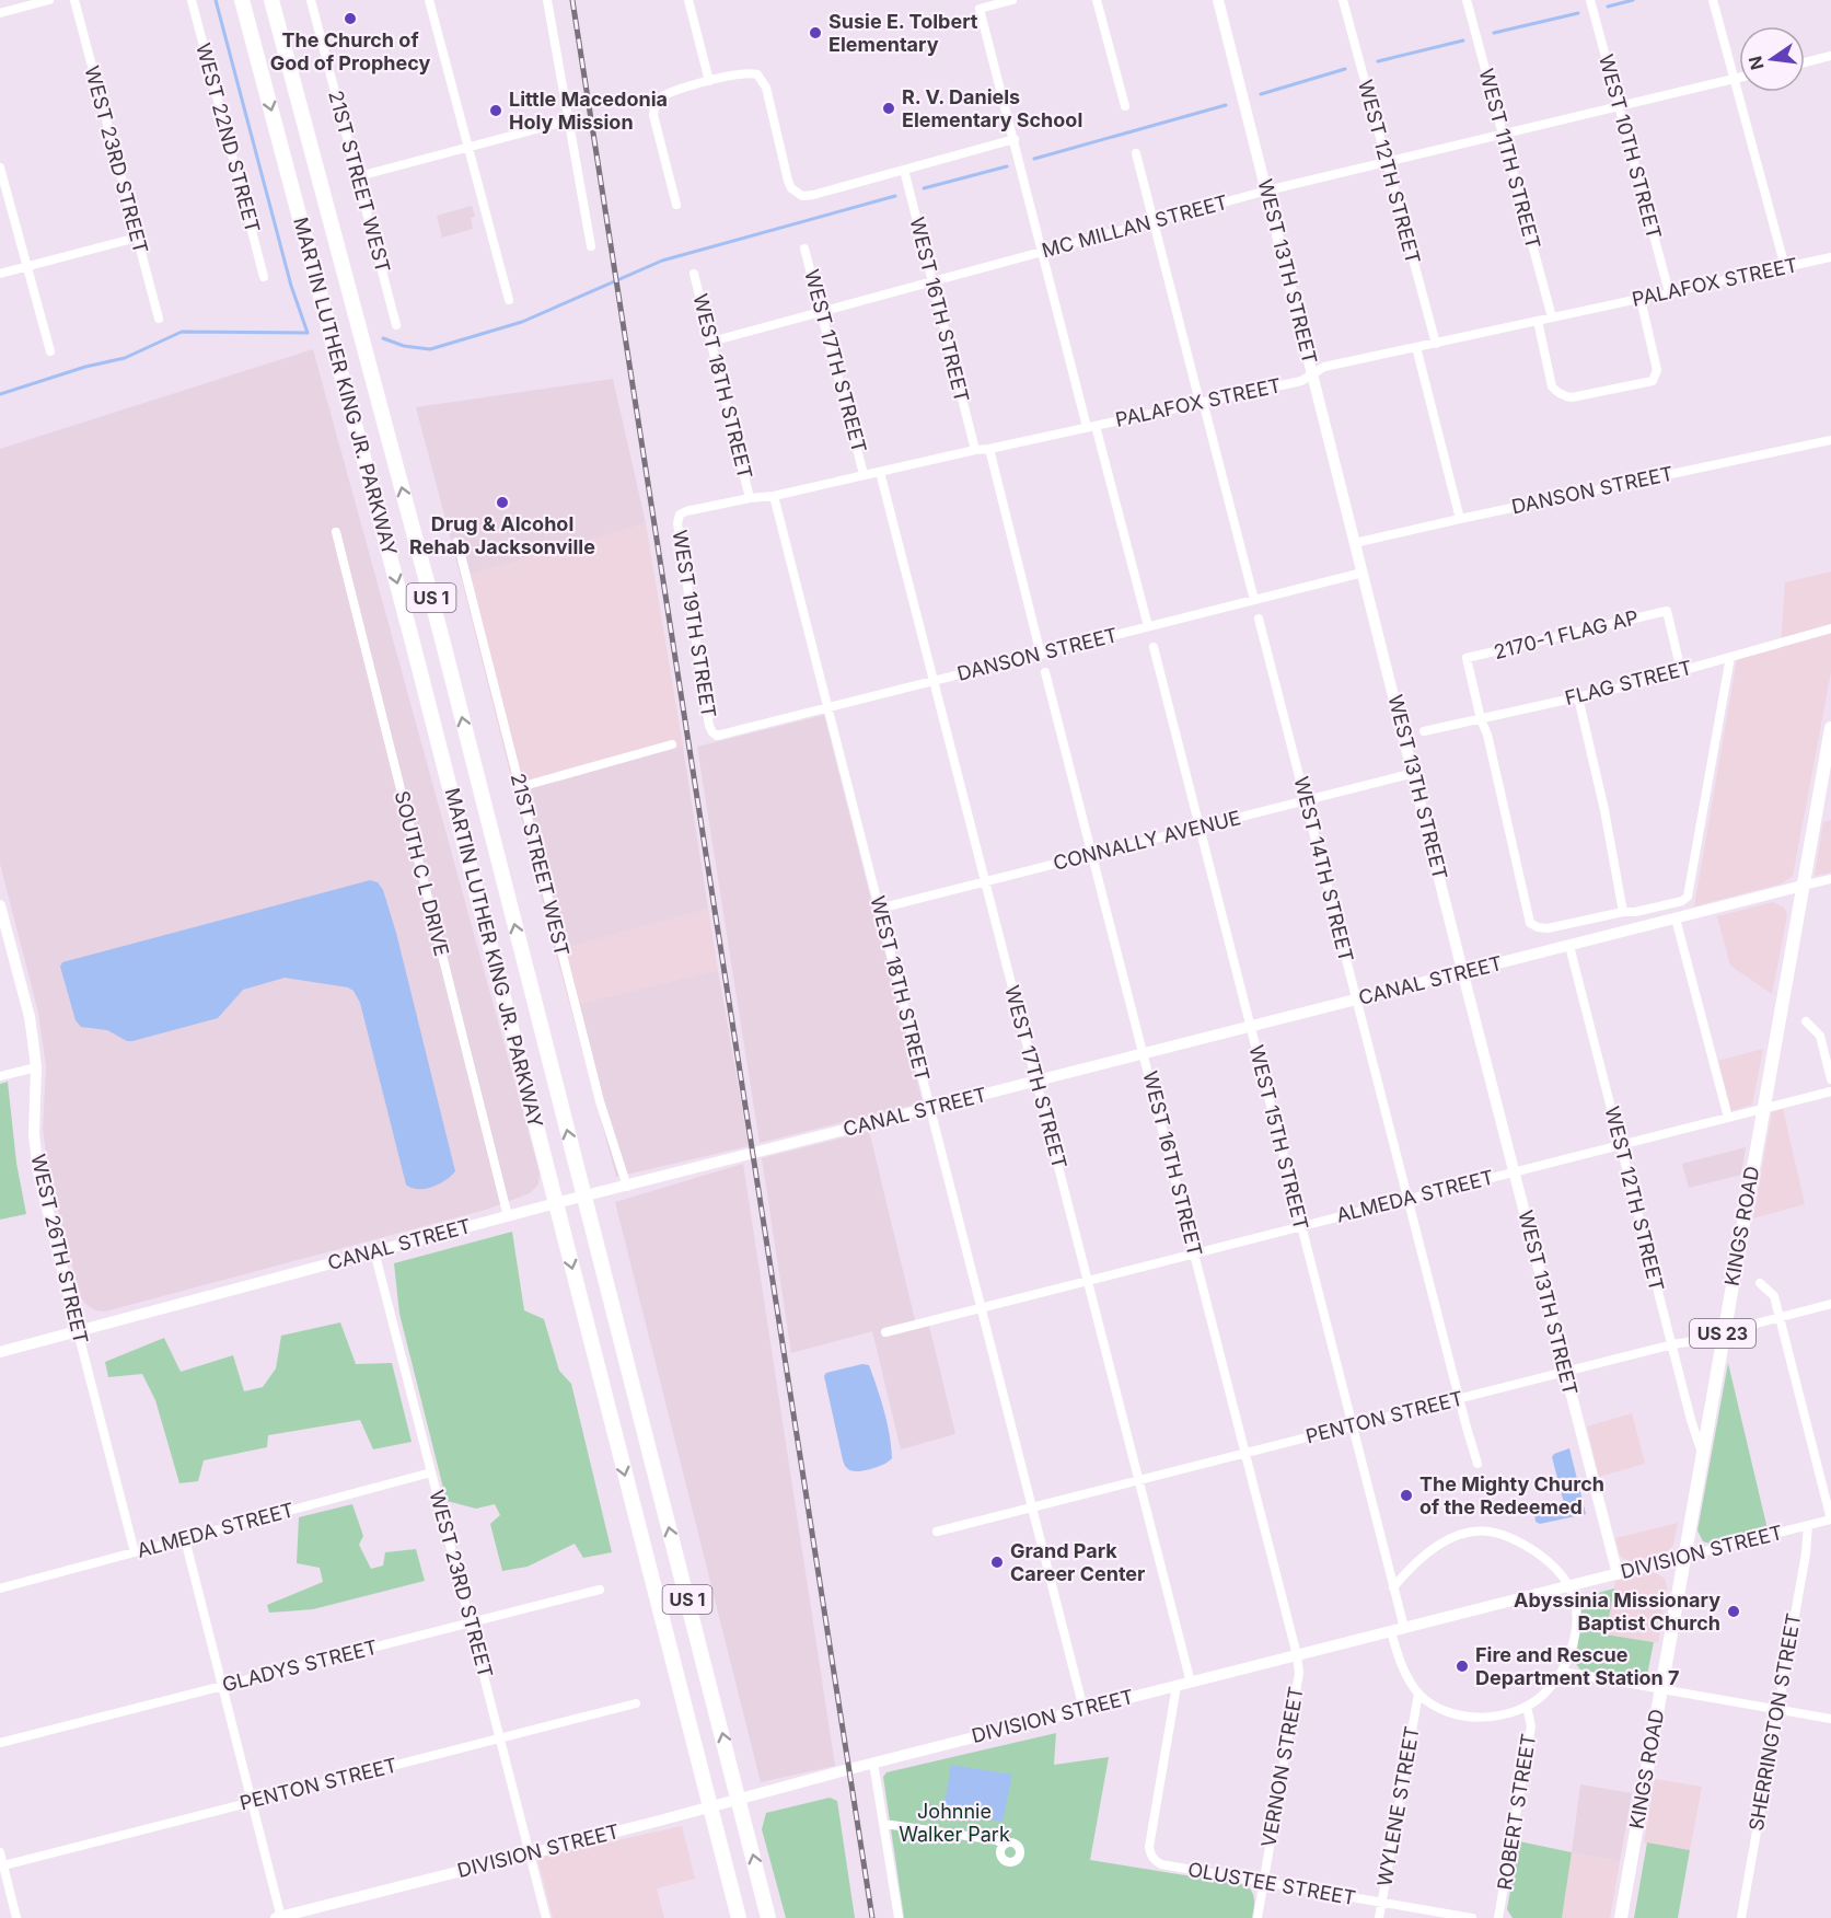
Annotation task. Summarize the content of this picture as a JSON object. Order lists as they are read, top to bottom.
{
  "streets": {
    "highway": ["MARTIN LUTHER KING JR. PARKWAY", "US 1"],
    "main road": ["KINGS ROAD", "US 23"],
    "street": [
      "WEST 22ND STREET",
      "WEST 10TH STREET",
      "WEST 11TH STREET",
      "WEST 23RD STREET",
      "WEST 12TH STREET",
      "21ST STREET WEST",
      "MC MILLAN STREET",
      "WEST 13TH STREET",
      "PALAFOX STREET",
      "WEST 16TH STREET",
      "WEST 17TH STREET",
      "WEST 18TH STREET",
      "DANSON STREET",
      "WEST 19TH STREET",
      "2170-1 FLAG AP",
      "FLAG STREET",
      "CONNALLY AVENUE",
      "WEST 14TH STREET",
      "SOUTH C L DRIVE",
      "CANAL STREET",
      "WEST 15TH STREET",
      "ALMEDA STREET",
      "WEST 26TH STREET",
      "PENTON STREET",
      "DIVISION STREET",
      "GLADYS STREET",
      "SHERRINGTON STREET",
      "VERNON STREET",
      "WYLENE STREET",
      "ROBERT STREET",
      "OLUSTEE STREET"
    ]
  },
  "crossings": [
    ["WEST 10TH STREET", "MC MILLAN STREET"],
    ["WEST 10TH STREET", "PALAFOX STREET"],
    ["WEST 11TH STREET", "MC MILLAN STREET"],
    ["WEST 11TH STREET", "PALAFOX STREET"],
    ["WEST 23RD STREET", "CANAL STREET"],
    ["WEST 23RD STREET", "ALMEDA STREET"],
    ["WEST 23RD STREET", "PENTON STREET"],
    ["WEST 23RD STREET", "DIVISION STREET"],
    ["WEST 23RD STREET", "GLADYS STREET"],
    ["WEST 12TH STREET", "MC MILLAN STREET"],
    ["WEST 12TH STREET", "PALAFOX STREET"],
    ["WEST 12TH STREET", "CANAL STREET"],
    ["WEST 12TH STREET", "ALMEDA STREET"],
    ["WEST 12TH STREET", "KINGS ROAD"],
    ["WEST 12TH STREET", "PENTON STREET"],
    ["21ST STREET WEST", "CANAL STREET"],
    ["MC MILLAN STREET", "WEST 13TH STREET"],
    ["MC MILLAN STREET", "WEST 16TH STREET"],
    ["MC MILLAN STREET", "WEST 17TH STREET"],
    ["MC MILLAN STREET", "WEST 18TH STREET"],
    ["WEST 13TH STREET", "PALAFOX STREET"],
    ["WEST 13TH STREET", "DANSON STREET"],
    ["WEST 13TH STREET", "CONNALLY AVENUE"],
    ["WEST 13TH STREET", "CANAL STREET"],
    ["WEST 13TH STREET", "ALMEDA STREET"],
    ["WEST 13TH STREET", "PENTON STREET"],
    ["WEST 13TH STREET", "DIVISION STREET"],
    ["PALAFOX STREET", "WEST 16TH STREET"],
    ["PALAFOX STREET", "WEST 17TH STREET"],
    ["PALAFOX STREET", "WEST 18TH STREET"],
    ["PALAFOX STREET", "WEST 19TH STREET"],
    ["WEST 16TH STREET", "CONNALLY AVENUE"],
    ["WEST 16TH STREET", "CANAL STREET"],
    ["WEST 16TH STREET", "ALMEDA STREET"],
    ["WEST 16TH STREET", "PENTON STREET"],
    ["WEST 16TH STREET", "DIVISION STREET"],
    ["WEST 16TH STREET", "VERNON STREET"],
    ["WEST 17TH STREET", "DANSON STREET"],
    ["WEST 17TH STREET", "CONNALLY AVENUE"],
    ["WEST 17TH STREET", "CANAL STREET"],
    ["WEST 17TH STREET", "ALMEDA STREET"],
    ["WEST 17TH STREET", "PENTON STREET"],
    ["WEST 17TH STREET", "DIVISION STREET"],
    ["MARTIN LUTHER KING JR. PARKWAY", "CANAL STREET"],
    ["MARTIN LUTHER KING JR. PARKWAY", "DIVISION STREET"],
    ["WEST 18TH STREET", "DANSON STREET"],
    ["WEST 18TH STREET", "CONNALLY AVENUE"],
    ["WEST 18TH STREET", "CANAL STREET"],
    ["WEST 18TH STREET", "ALMEDA STREET"],
    ["WEST 18TH STREET", "PENTON STREET"],
    ["WEST 18TH STREET", "DIVISION STREET"],
    ["DANSON STREET", "WEST 19TH STREET"],
    ["2170-1 FLAG AP", "FLAG STREET"],
    ["CONNALLY AVENUE", "WEST 14TH STREET"],
    ["CONNALLY AVENUE", "WEST 15TH STREET"],
    ["WEST 14TH STREET", "CANAL STREET"],
    ["WEST 14TH STREET", "ALMEDA STREET"],
    ["WEST 14TH STREET", "PENTON STREET"],
    ["SOUTH C L DRIVE", "CANAL STREET"],
    ["CANAL STREET", "WEST 15TH STREET"],
    ["CANAL STREET", "KINGS ROAD"],
    ["CANAL STREET", "WEST 26TH STREET"],
    ["WEST 15TH STREET", "ALMEDA STREET"],
    ["WEST 15TH STREET", "PENTON STREET"],
    ["WEST 15TH STREET", "DIVISION STREET"],
    ["ALMEDA STREET", "KINGS ROAD"],
    ["ALMEDA STREET", "WEST 26TH STREET"],
    ["KINGS ROAD", "PENTON STREET"],
    ["KINGS ROAD", "DIVISION STREET"],
    ["DIVISION STREET", "SHERRINGTON STREET"],
    ["DIVISION STREET", "VERNON STREET"],
    ["DIVISION STREET", "OLUSTEE STREET"],
    ["VERNON STREET", "OLUSTEE STREET"],
    ["WYLENE STREET", "OLUSTEE STREET"]
  ],
  "parks": ["Johnnie Walker Park"],
  "places": [
    "The Church of God of Prophecy",
    "Susie E. Tolbert Elementary",
    "R. V. Daniels Elementary School",
    "Little Macedonia Holy Mission",
    "Drug & Alcohol Rehab Jacksonville",
    "The Mighty Church of the Redeemed",
    "Grand Park Career Center",
    "Abyssinia Missionary Baptist Church",
    "Fire and Rescue Department Station 7"
  ],
  "north": "left"
}
